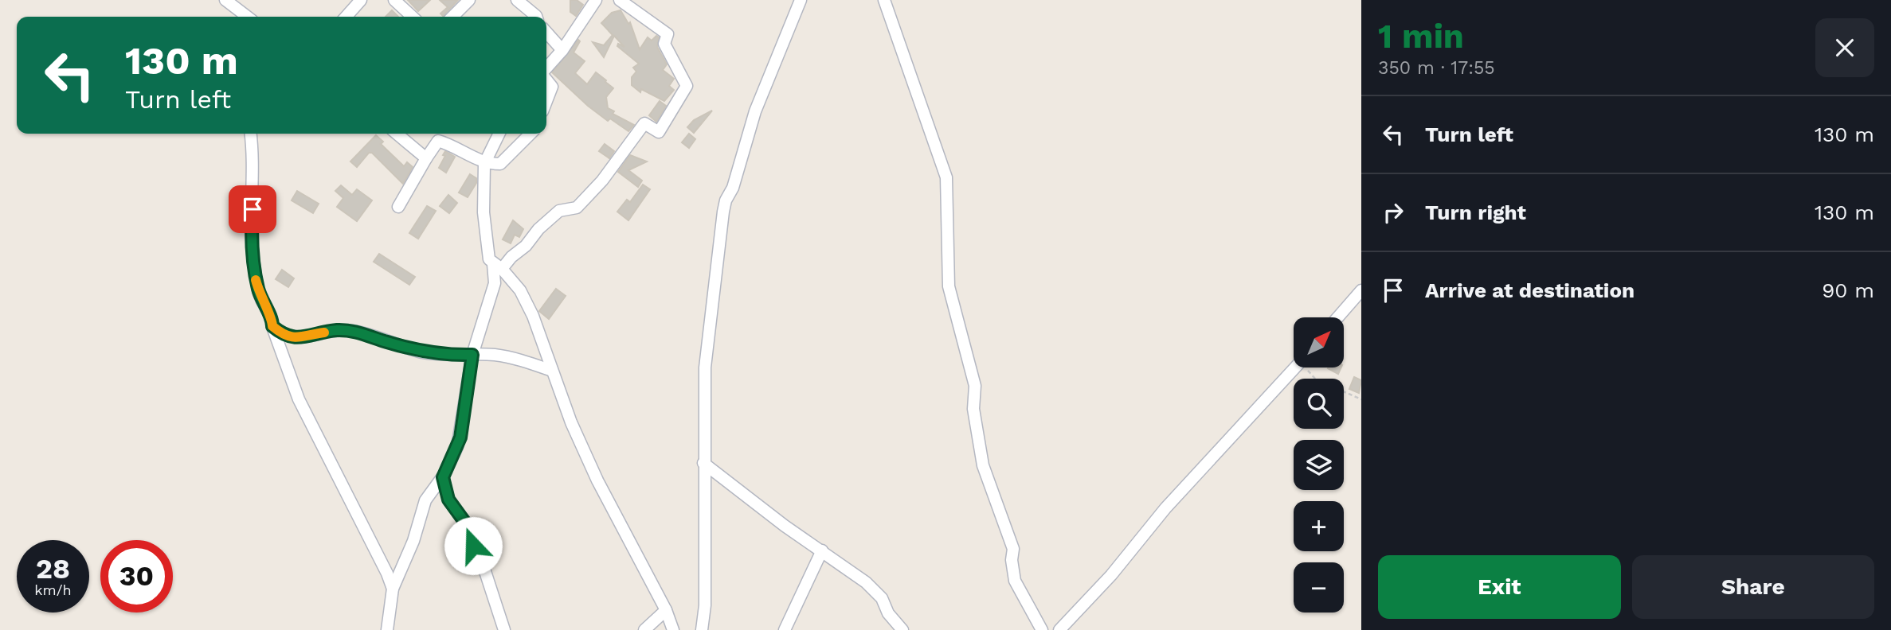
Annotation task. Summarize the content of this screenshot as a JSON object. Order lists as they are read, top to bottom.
{
  "north": "top right",
  "page": {
    "heading": ["1 min", "350 m · 17:55"],
    "turn": ["130 m", "Turn left"],
    "list": [
      {
        "name": "Turn left",
        "value": "130 m"
      },
      {
        "name": "Turn right",
        "value": "130 m"
      },
      {
        "name": "Arrive at destination",
        "value": "90 m"
      }
    ],
    "map_buttons": ["+", "−"],
    "speed": "28 km/h",
    "limit": "30",
    "buttons": ["Exit", "Share"]
  }
}
